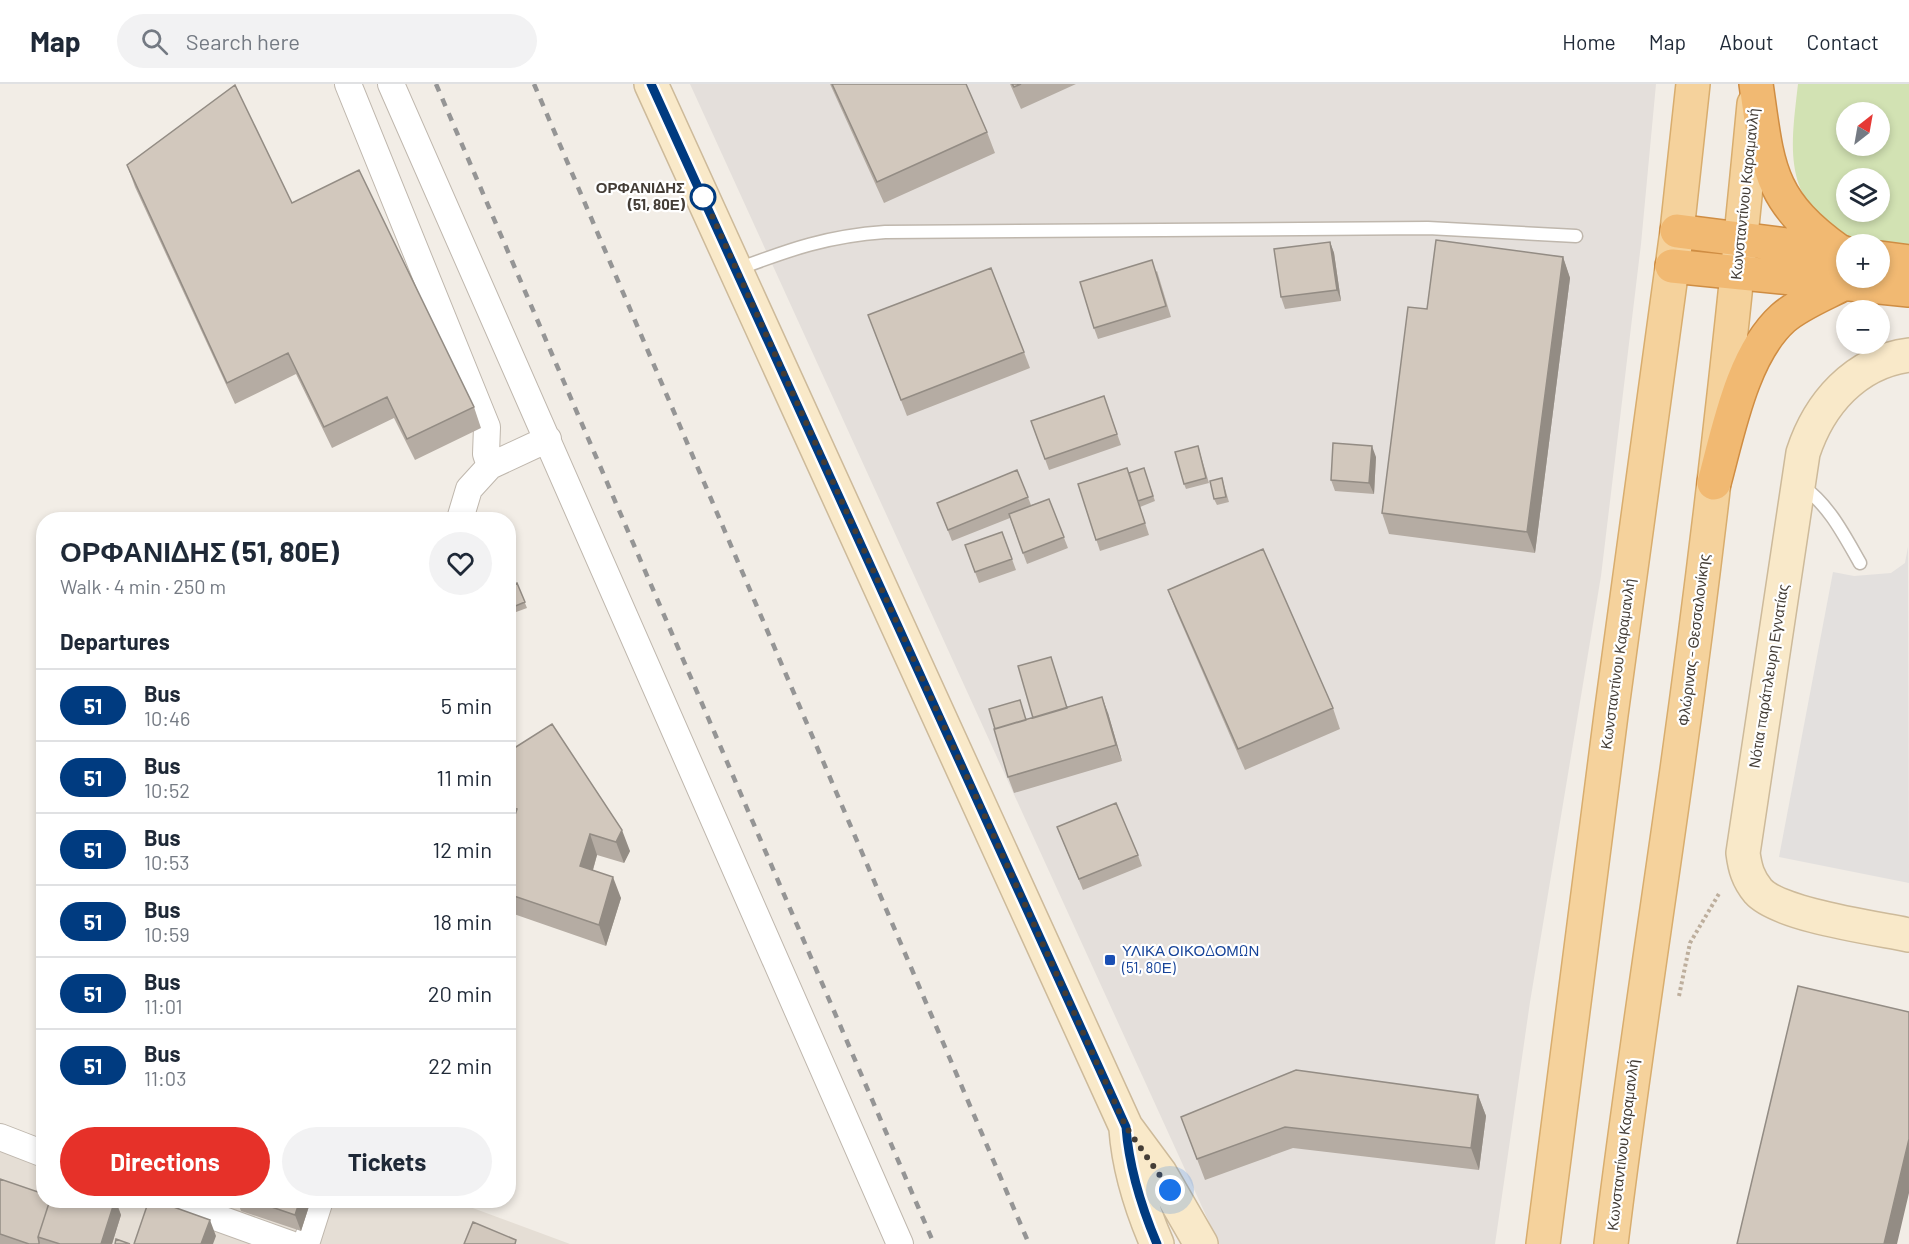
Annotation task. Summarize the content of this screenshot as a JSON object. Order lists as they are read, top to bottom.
{
  "streets": {
    "main road": ["Κωνσταντίνου Καραμανλή", "Φλώρινας - Θεσσαλονίκης", "Νότια παράπλευρη Εγνατίας"]
  },
  "crossings": [
    ["Κωνσταντίνου Καραμανλή", "Φλώρινας - Θεσσαλονίκης"]
  ],
  "places": {
    "other": ["ΟΡΦΑΝΙΔΗΣ (51, 80Ε)"],
    "transit": ["ΥΛΙΚΑ ΟΙΚΟΔΟΜΩΝ (51, 80Ε)"]
  },
  "lines": ["bus line 51"],
  "north": "top right",
  "page": {
    "header": "Map",
    "search": "Search here",
    "nav": [
      "Home",
      "Map",
      "About",
      "Contact"
    ],
    "map_buttons": ["+", "−"],
    "heading": [
      ["ΟΡΦΑΝΙΔΗΣ (51, 80Ε)", "Walk · 4 min · 250 m"],
      "Departures"
    ],
    "list": [
      {
        "mark": "51",
        "name": "Bus",
        "note": "10:46",
        "value": "5 min"
      },
      {
        "mark": "51",
        "name": "Bus",
        "note": "10:52",
        "value": "11 min"
      },
      {
        "mark": "51",
        "name": "Bus",
        "note": "10:53",
        "value": "12 min"
      },
      {
        "mark": "51",
        "name": "Bus",
        "note": "10:59",
        "value": "18 min"
      },
      {
        "mark": "51",
        "name": "Bus",
        "note": "11:01",
        "value": "20 min"
      },
      {
        "mark": "51",
        "name": "Bus",
        "note": "11:03",
        "value": "22 min"
      }
    ],
    "buttons": ["Directions", "Tickets"]
  }
}
